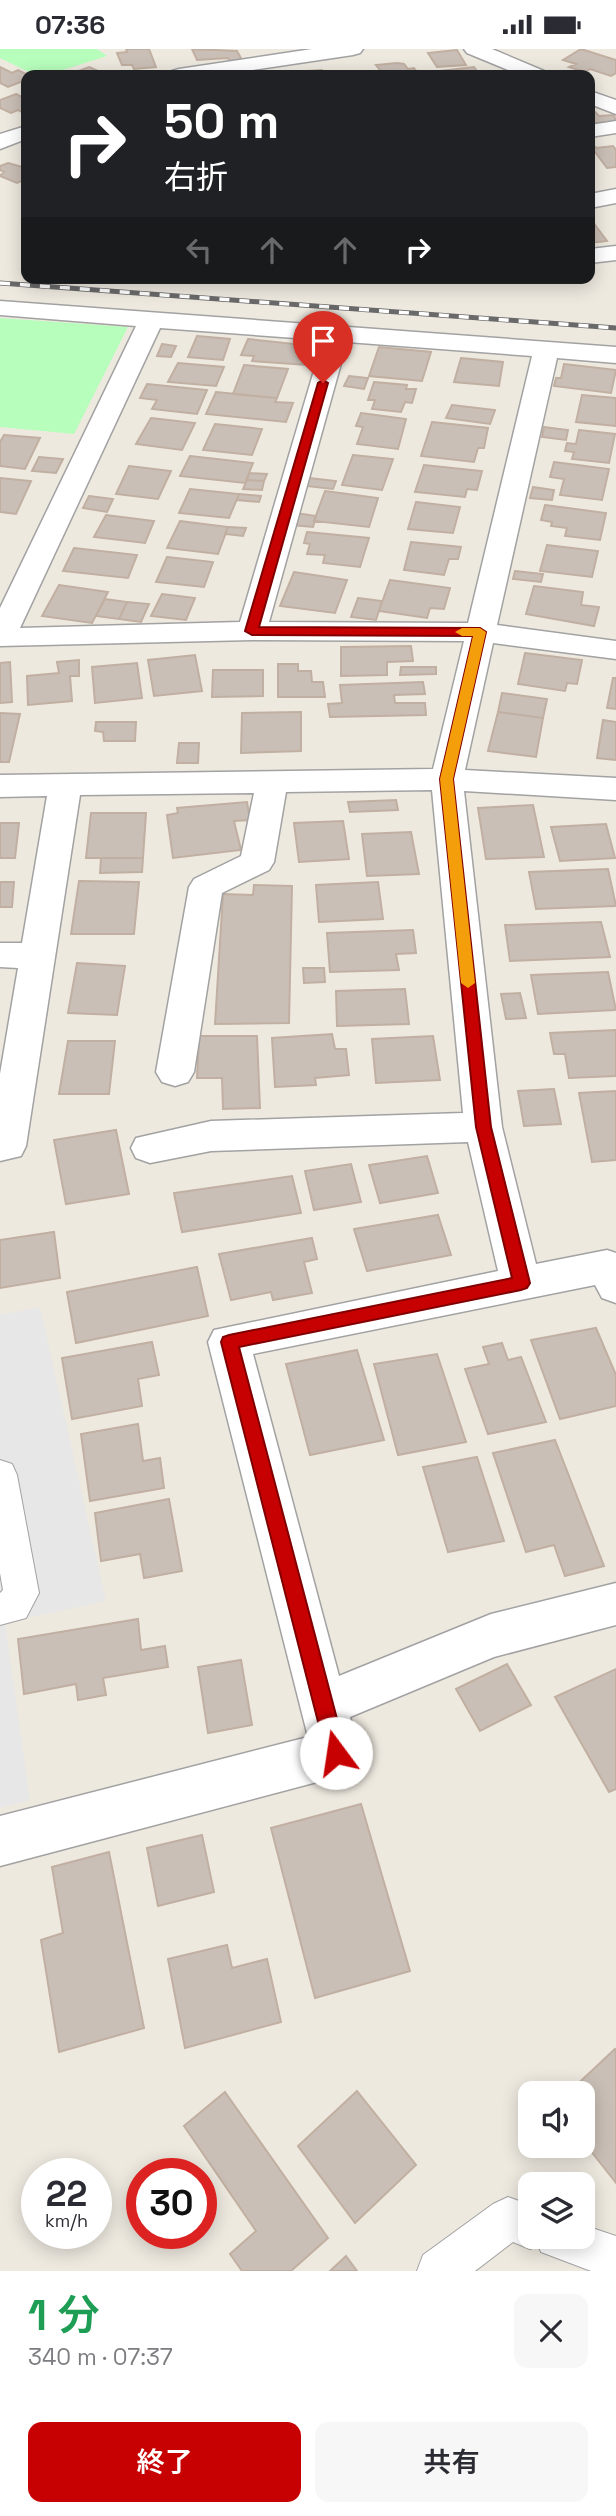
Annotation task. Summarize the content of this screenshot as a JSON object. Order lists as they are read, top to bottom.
{
  "page": {
    "status": "07:36",
    "turn": ["50 m", "右折"],
    "speed": "22 km/h",
    "limit": "30",
    "heading": ["1 分", "340 m · 07:37"],
    "buttons": ["終了", "共有"]
  }
}
